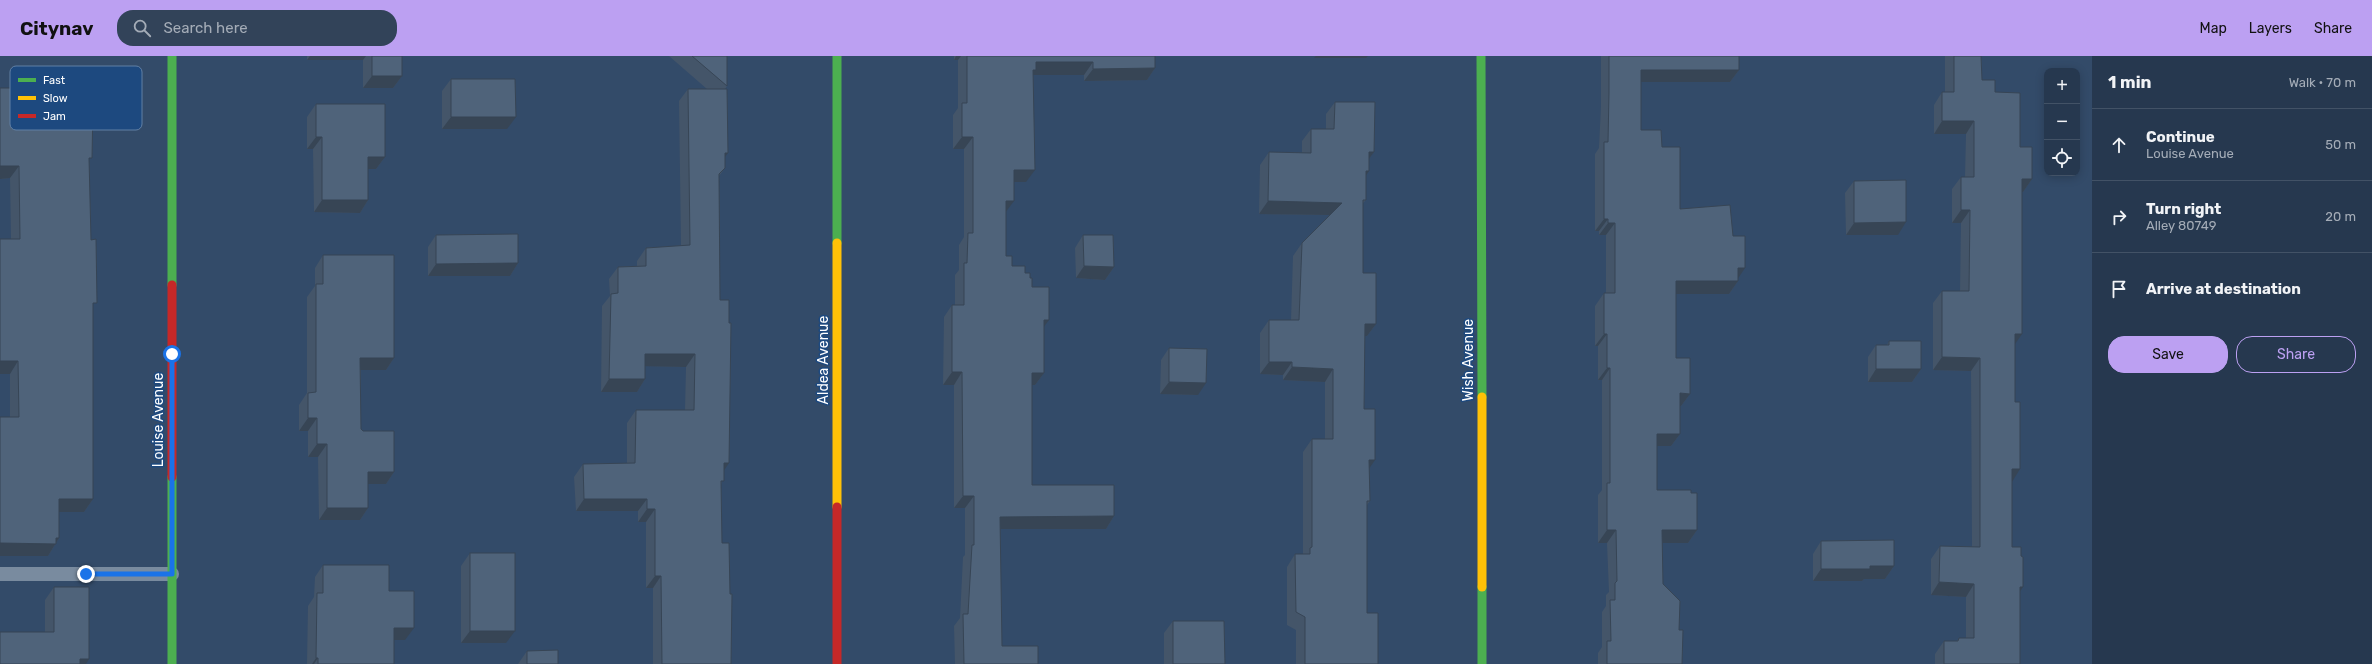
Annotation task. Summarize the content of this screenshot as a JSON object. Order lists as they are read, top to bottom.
{
  "streets": {
    "street": ["Aldea Avenue", "Wish Avenue", "Louise Avenue"]
  },
  "legend": ["Fast", "Slow", "Jam"],
  "page": {
    "header": "Citynav",
    "search": "Search here",
    "nav": ["Map", "Layers", "Share"],
    "heading": ["1 min", "Walk · 70 m"],
    "map_buttons": ["+", "−"],
    "list": [
      ["Continue", "Louise Avenue", "50 m"],
      ["Turn right", "Alley 80749", "20 m"],
      "Arrive at destination"
    ],
    "buttons": ["Save", "Share"]
  }
}
